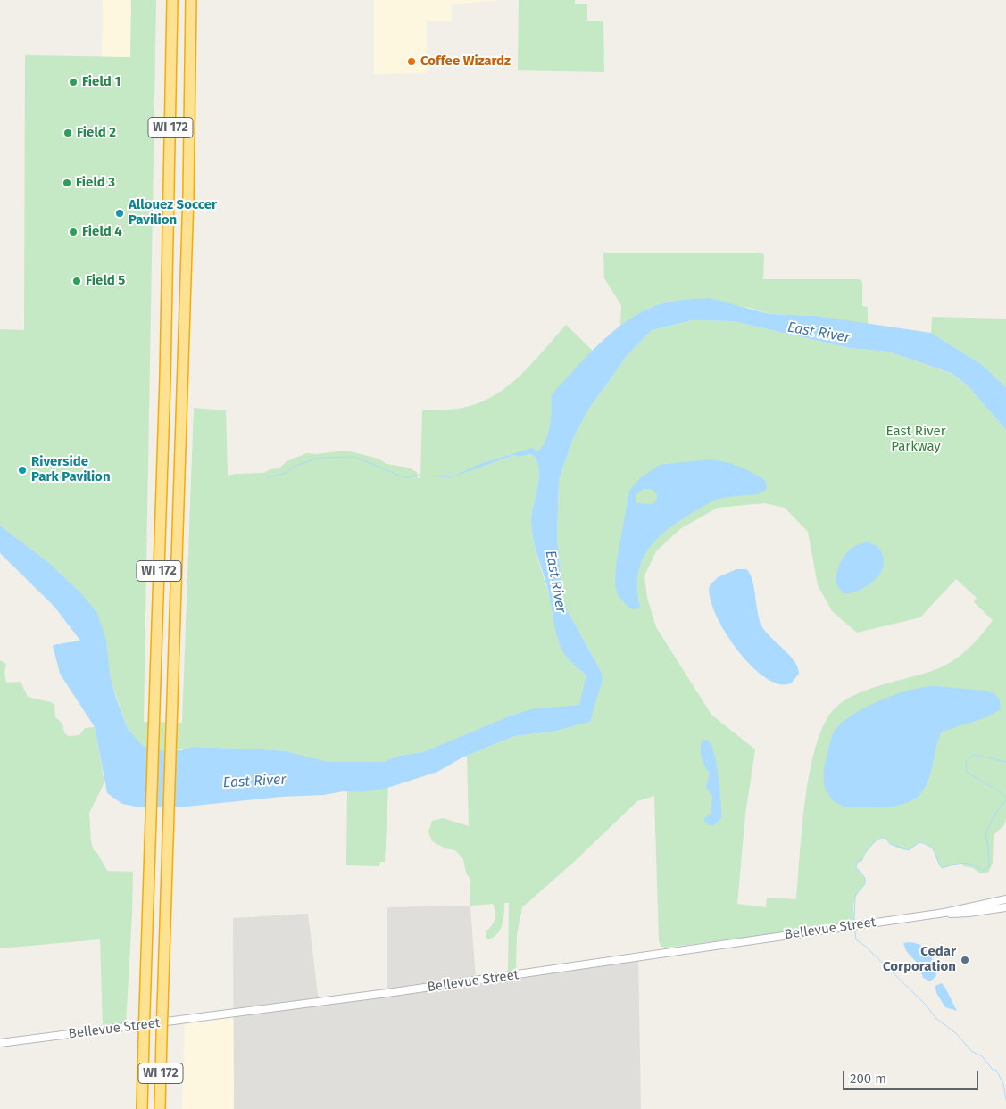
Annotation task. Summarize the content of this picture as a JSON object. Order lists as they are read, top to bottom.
{
  "streets": {
    "highway": ["WI 172"],
    "street": ["Bellevue Street"]
  },
  "water": ["East River"],
  "parks": ["East River Parkway"],
  "places": [
    "Coffee Wizardz",
    "Field 1",
    "Field 2",
    "Field 3",
    "Allouez Soccer Pavilion",
    "Field 4",
    "Field 5",
    "Riverside Park Pavilion",
    "Cedar Corporation"
  ],
  "scale_bar": "200 m"
}
